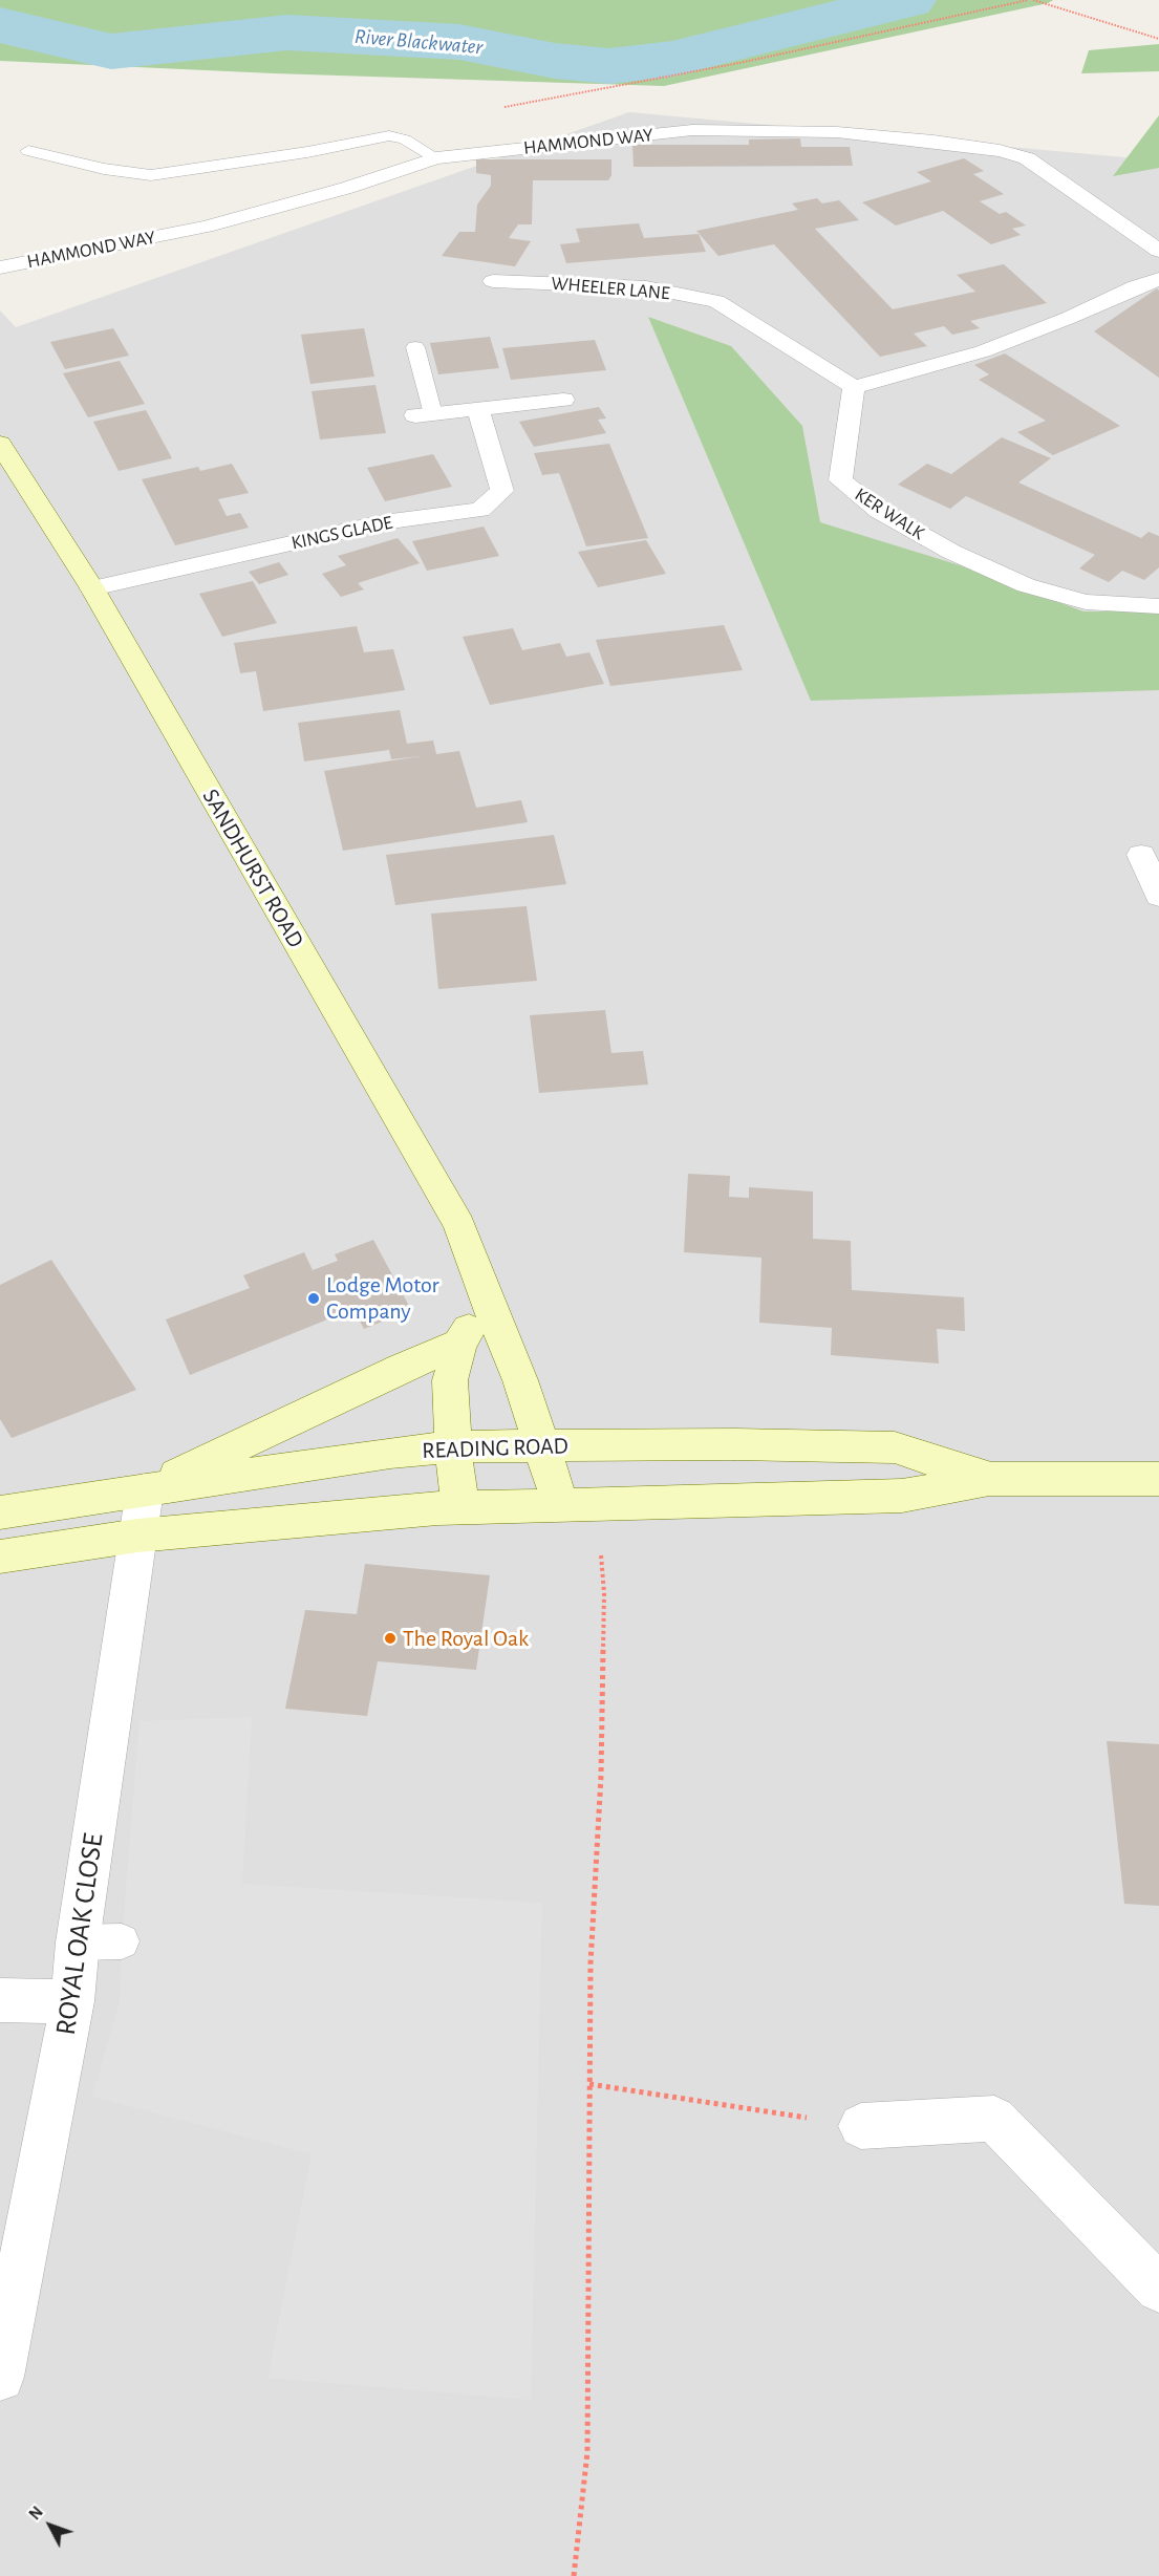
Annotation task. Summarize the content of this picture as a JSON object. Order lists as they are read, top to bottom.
{
  "streets": {
    "street": [
      "HAMMOND WAY",
      "WHEELER LANE",
      "KER WALK",
      "KINGS GLADE",
      "SANDHURST ROAD",
      "READING ROAD",
      "ROYAL OAK CLOSE"
    ]
  },
  "crossings": [
    ["WHEELER LANE", "KER WALK"],
    ["KINGS GLADE", "SANDHURST ROAD"],
    ["SANDHURST ROAD", "READING ROAD"],
    ["READING ROAD", "ROYAL OAK CLOSE"]
  ],
  "water": ["River Blackwater"],
  "places": ["Lodge Motor Company", "The Royal Oak"],
  "north": "top left"
}
